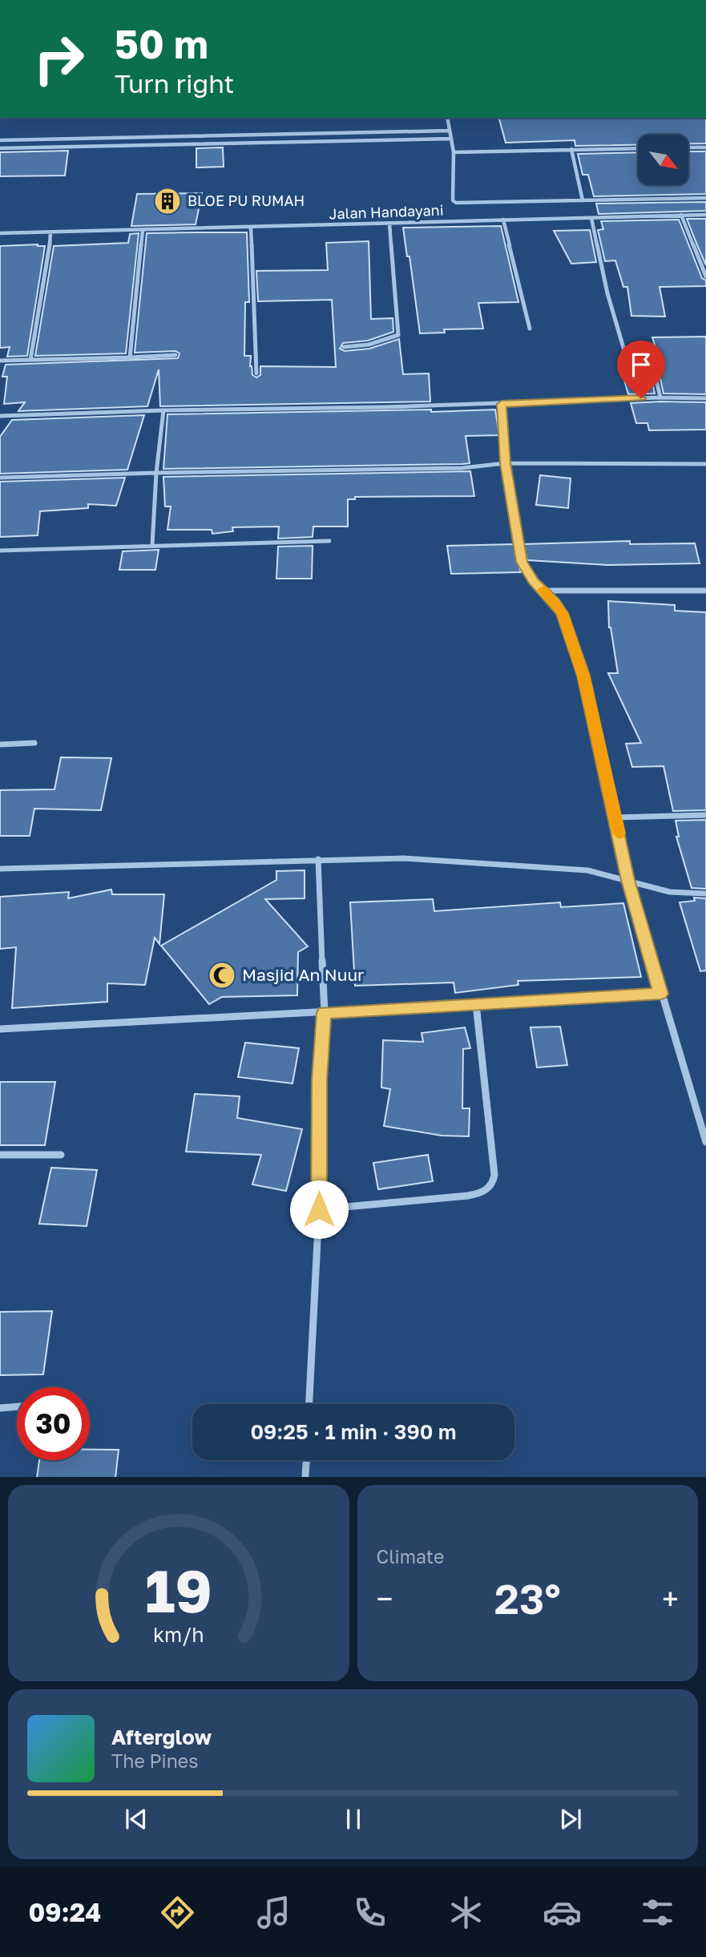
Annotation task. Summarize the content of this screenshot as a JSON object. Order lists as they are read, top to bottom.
{
  "streets": {
    "street": ["Jalan Handayani"]
  },
  "places": {
    "building": ["BLOE PU RUMAH"],
    "mosque": ["Masjid An Nuur"]
  },
  "north": "bottom right",
  "page": {
    "turn": ["50 m", "Turn right"],
    "limit": "30",
    "trip": "09:25 · 1 min · 390 m",
    "tile": "Climate",
    "heat": ["−", "23°", "+"],
    "song": ["Afterglow", "The Pines"],
    "tabs": "09:24",
    "gauge": ["19", "km/h"]
  }
}
